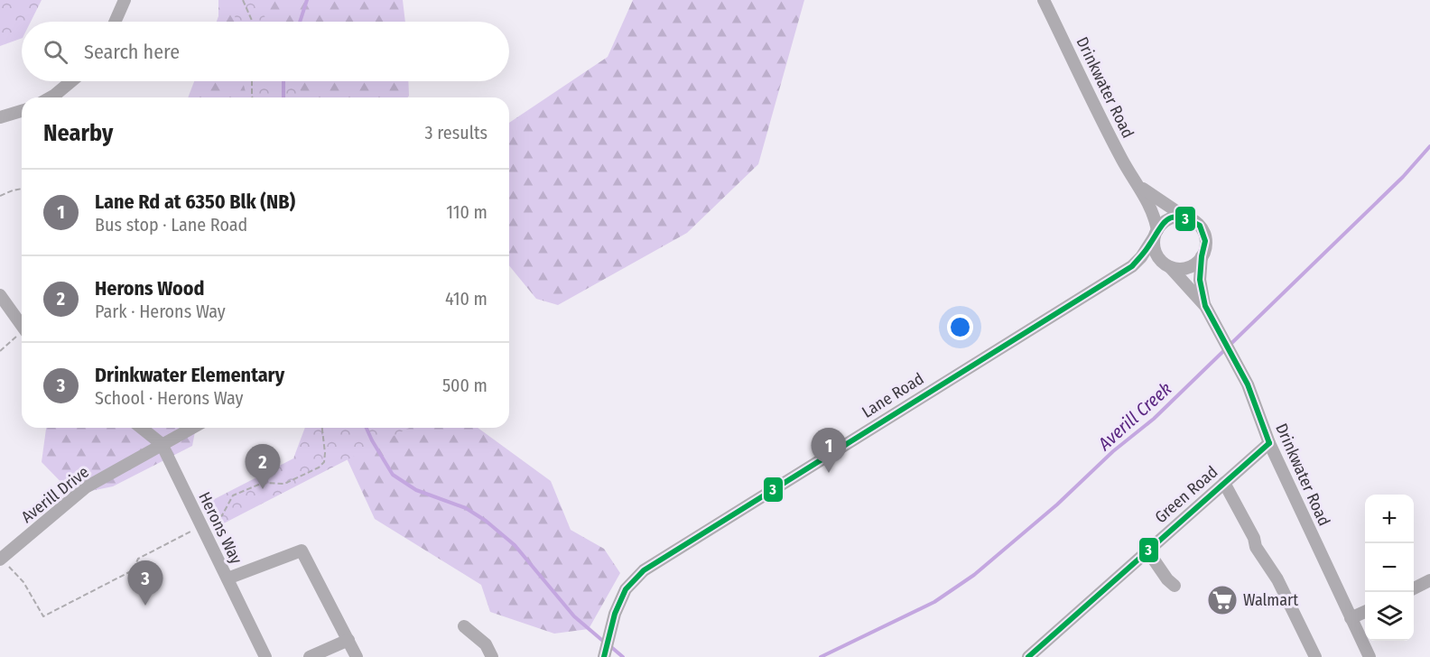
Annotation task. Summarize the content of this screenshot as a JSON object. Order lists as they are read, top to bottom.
{
  "streets": {
    "street": [
      "Drinkwater Road",
      "Lane Road",
      "Averill Drive",
      "Green Road",
      "Herons Way"
    ]
  },
  "crossings": [
    ["Drinkwater Road", "Lane Road"],
    ["Drinkwater Road", "Green Road"],
    ["Averill Drive", "Herons Way"]
  ],
  "water": ["Averill Creek"],
  "places": {
    "supermarket": ["Walmart"]
  },
  "lines": ["transit line 3"],
  "page": {
    "search": "Search here",
    "heading": ["Nearby", "3 results"],
    "list": [
      {
        "mark": "1",
        "name": "Lane Rd at 6350 Blk (NB)",
        "note": "Bus stop · Lane Road",
        "value": "110 m"
      },
      {
        "mark": "2",
        "name": "Herons Wood",
        "note": "Park · Herons Way",
        "value": "410 m"
      },
      {
        "mark": "3",
        "name": "Drinkwater Elementary",
        "note": "School · Herons Way",
        "value": "500 m"
      }
    ],
    "pins": ["1", "2", "3"],
    "map_buttons": ["+", "−"]
  }
}
